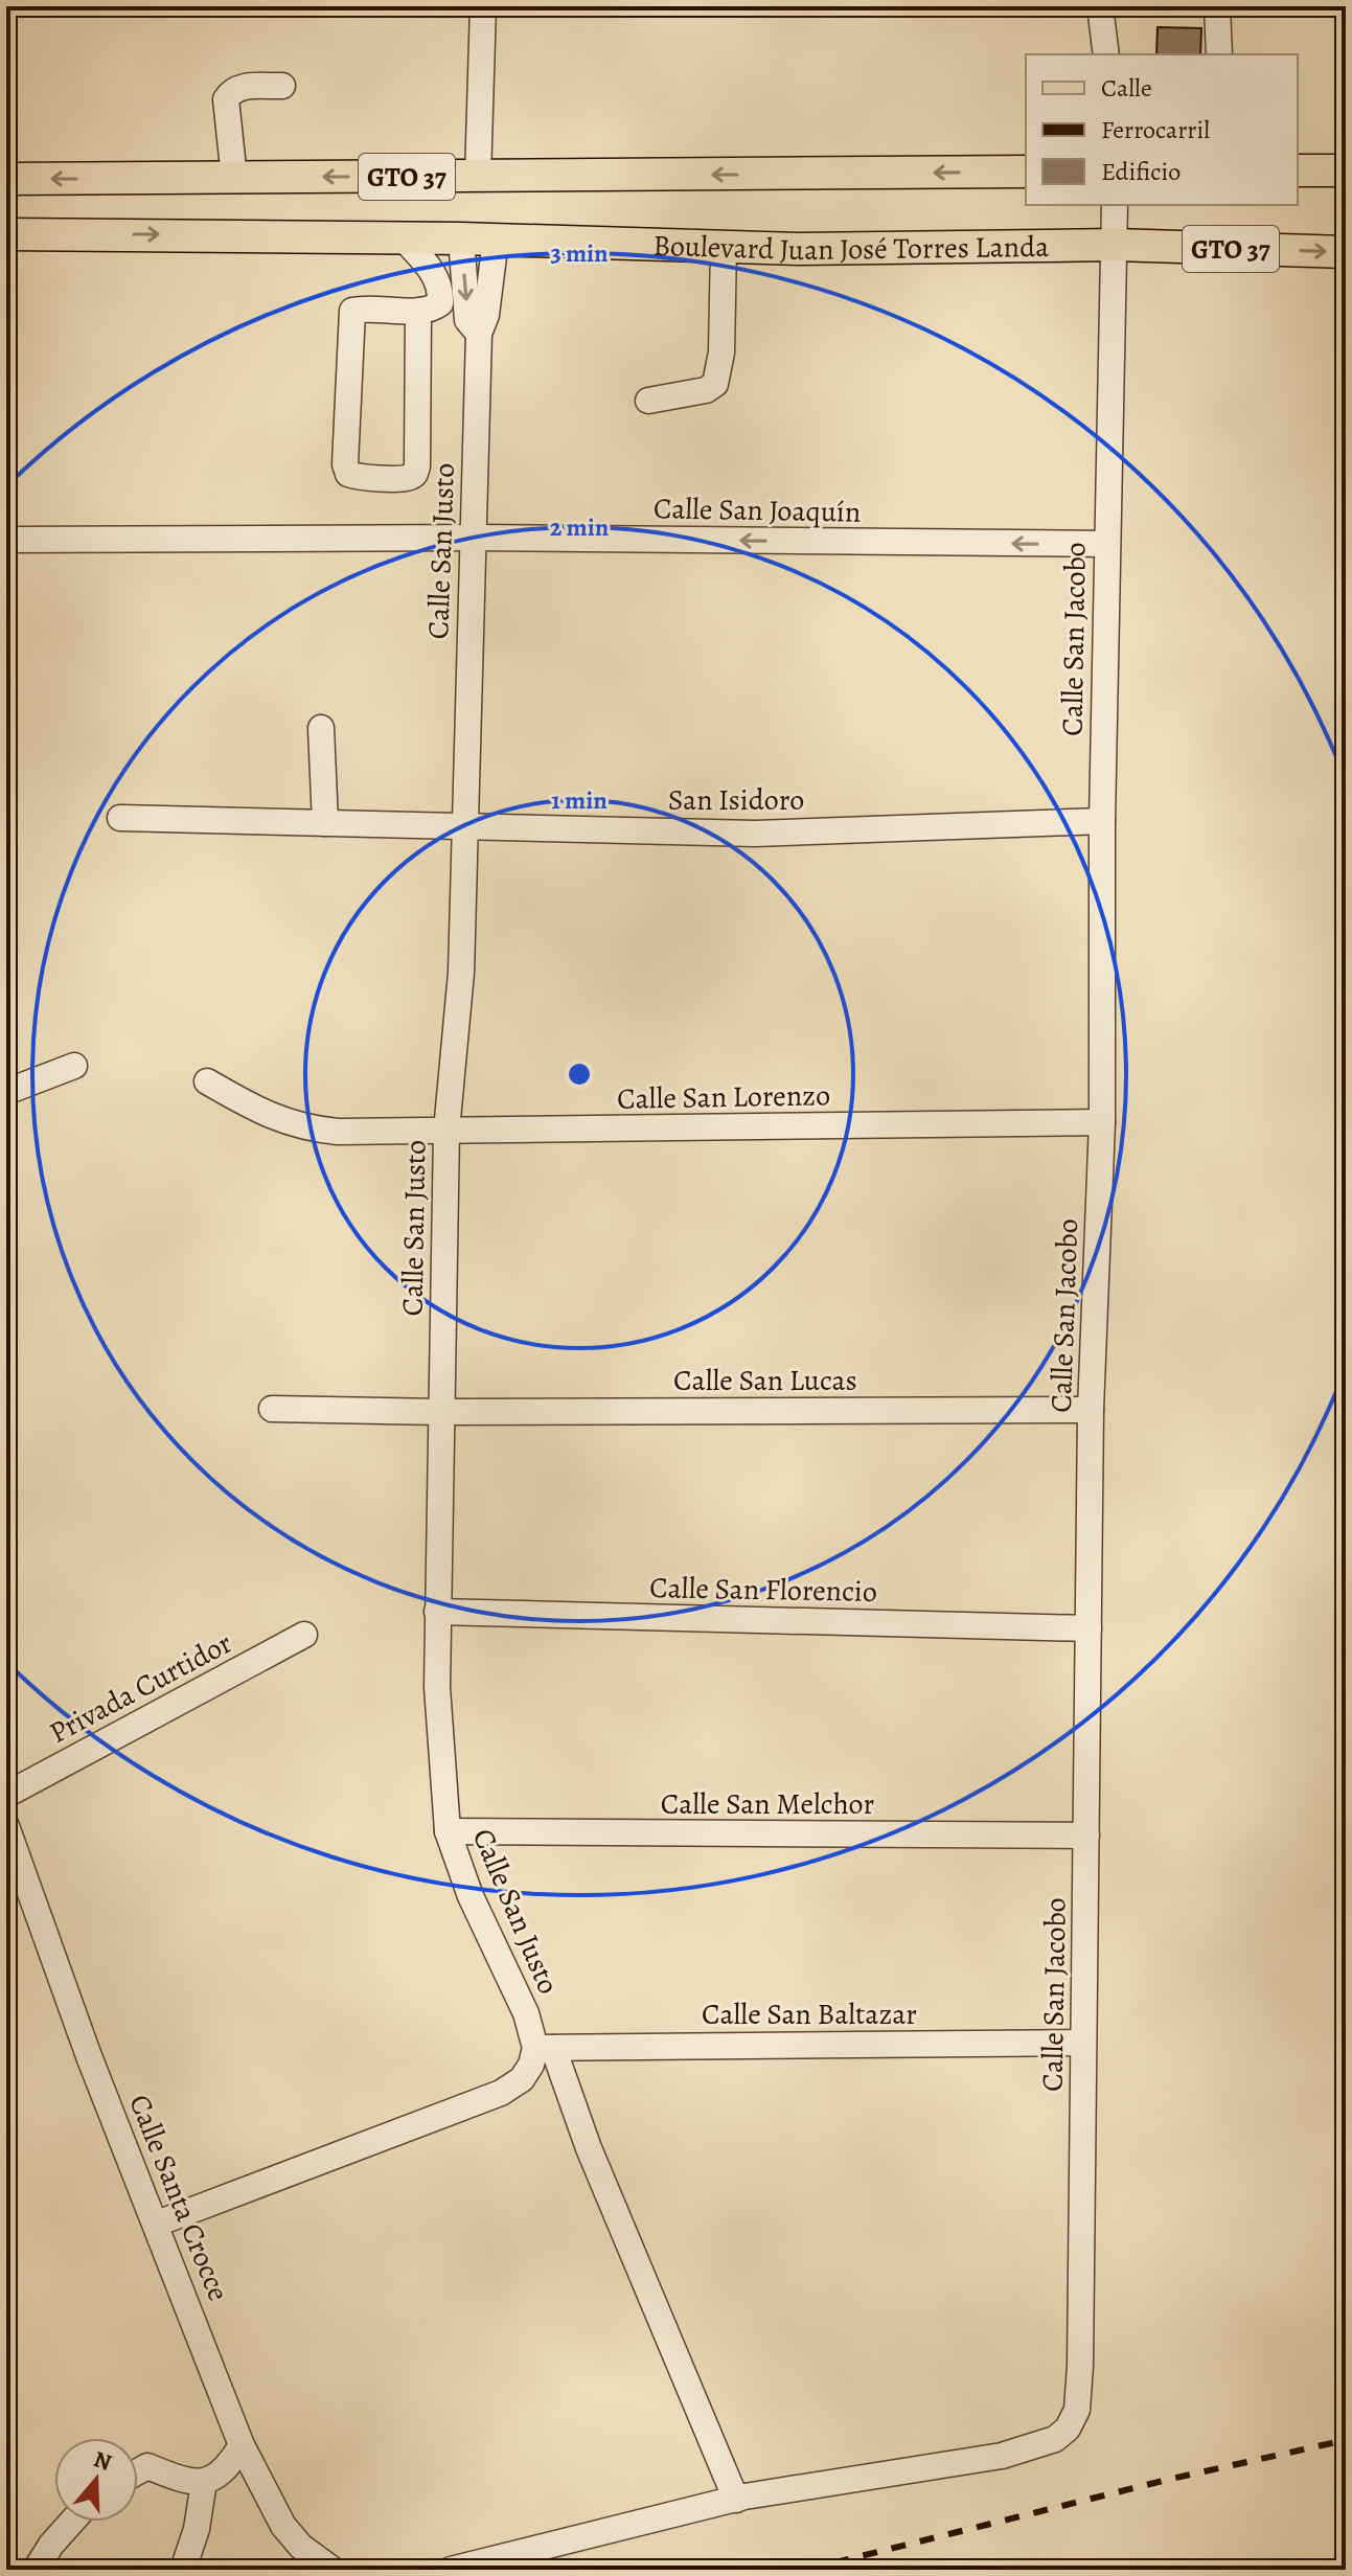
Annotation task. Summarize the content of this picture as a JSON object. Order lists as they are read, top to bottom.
{
  "streets": {
    "main road": ["GTO 37", "Boulevard Juan José Torres Landa"],
    "street": [
      "Calle San Joaquín",
      "Calle San Justo",
      "Calle San Jacobo",
      "San Isidoro",
      "Calle San Lorenzo",
      "Calle San Lucas",
      "Calle San Florencio",
      "Privada Curtidor",
      "Calle San Melchor",
      "Calle San Baltazar",
      "Calle Santa Crocce"
    ]
  },
  "crossings": [
    ["Boulevard Juan José Torres Landa", "Calle San Justo"],
    ["Boulevard Juan José Torres Landa", "Calle San Jacobo"],
    ["Calle San Joaquín", "Calle San Justo"],
    ["Calle San Joaquín", "Calle San Jacobo"],
    ["Calle San Justo", "Calle San Jacobo"],
    ["Calle San Justo", "San Isidoro"],
    ["Calle San Justo", "Calle San Lorenzo"],
    ["Calle San Justo", "Calle San Lucas"],
    ["Calle San Justo", "Calle San Florencio"],
    ["Calle San Justo", "Calle San Melchor"],
    ["Calle San Justo", "Calle San Baltazar"],
    ["Calle San Jacobo", "San Isidoro"],
    ["Calle San Jacobo", "Calle San Lorenzo"],
    ["Calle San Jacobo", "Calle San Lucas"],
    ["Calle San Jacobo", "Calle San Florencio"],
    ["Calle San Jacobo", "Calle San Melchor"],
    ["Calle San Jacobo", "Calle San Baltazar"]
  ],
  "one_way": ["Calle San Joaquín"],
  "legend": ["Calle", "Ferrocarril", "Edificio"],
  "north": "top",
  "rings": ["3 min", "2 min", "1 min"]
}
